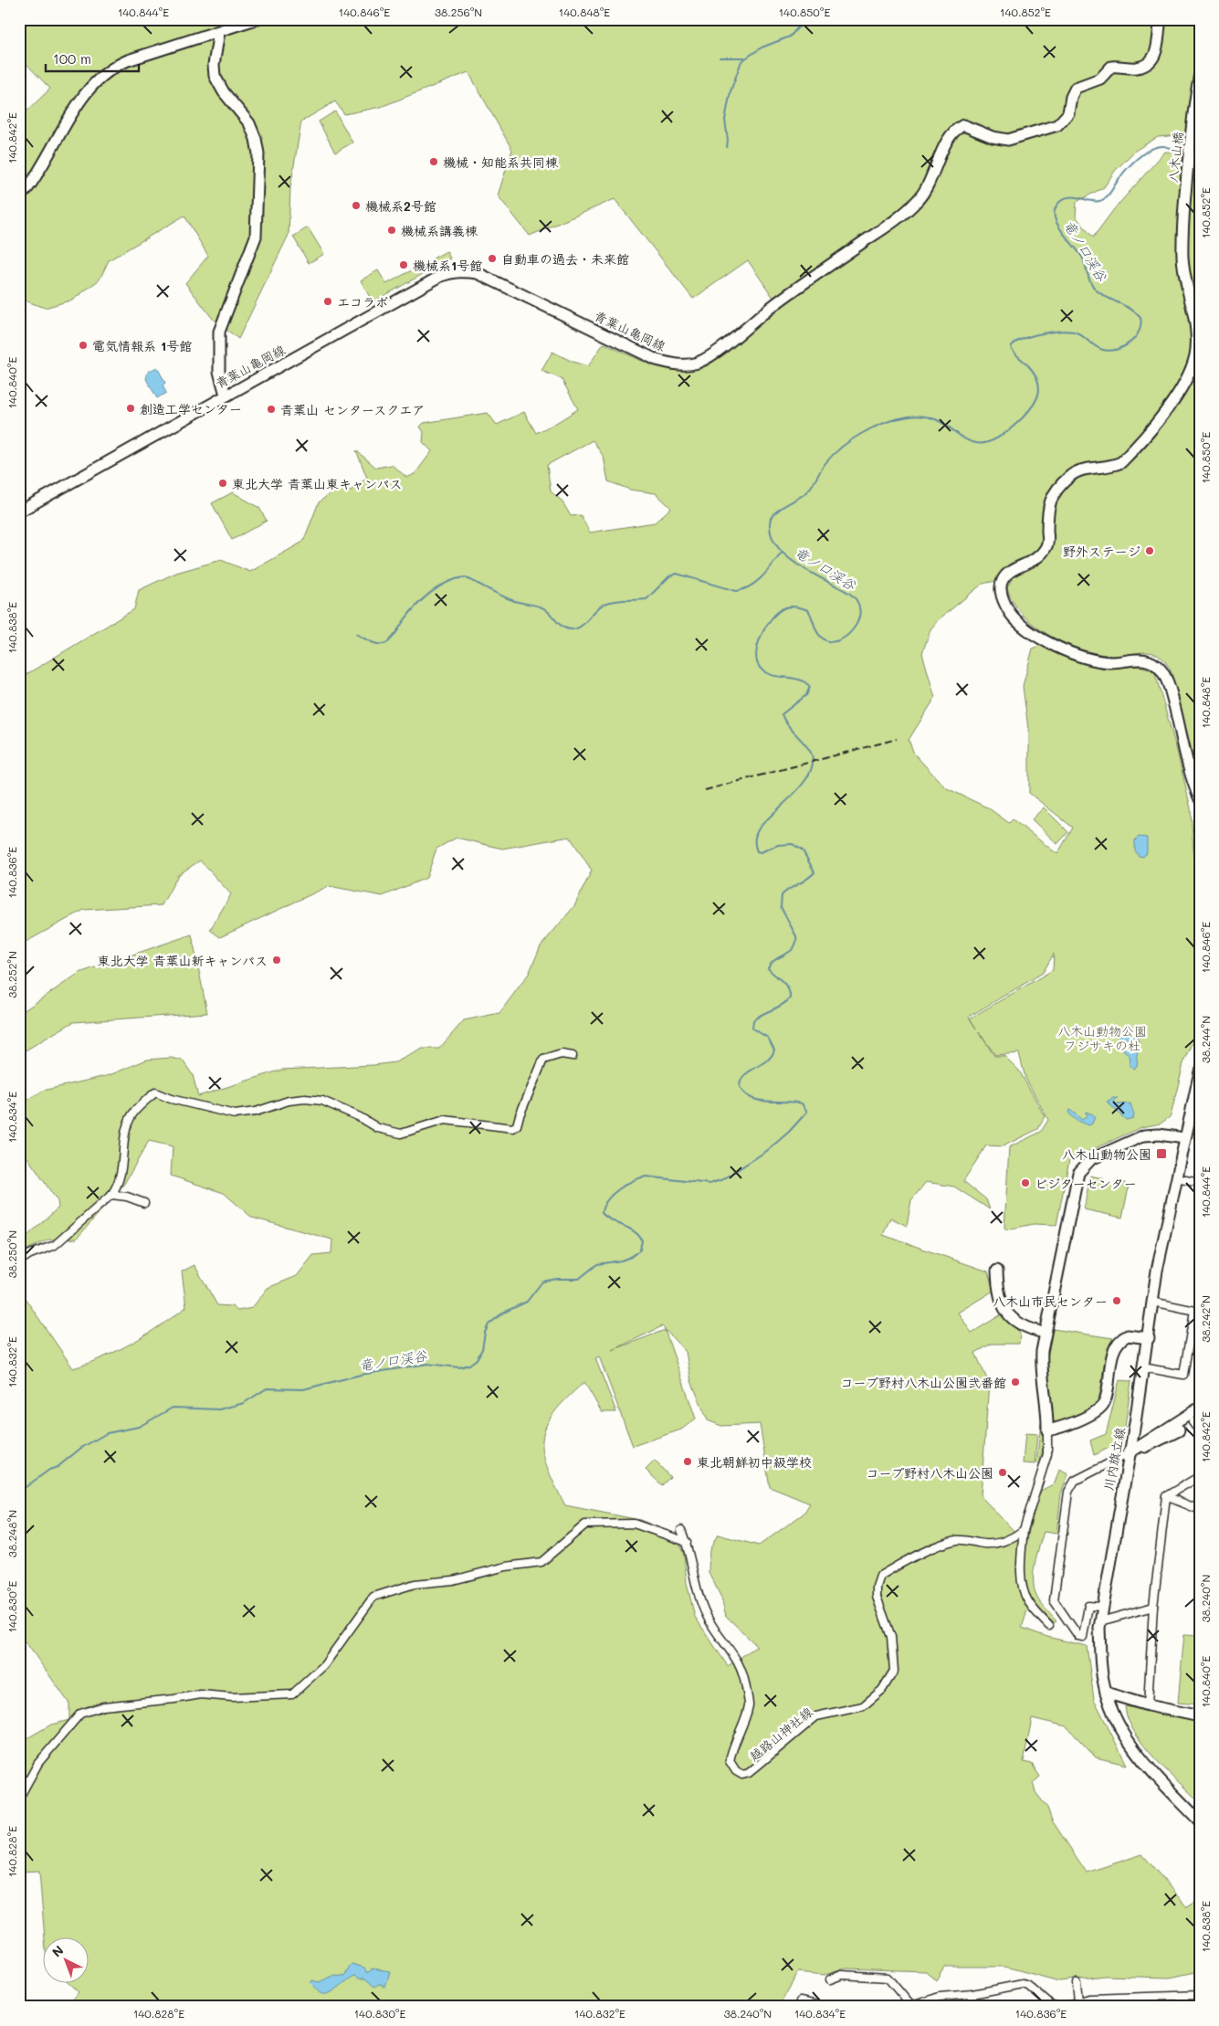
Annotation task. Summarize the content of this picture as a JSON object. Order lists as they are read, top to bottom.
{
  "streets": {
    "street": [
      "八木山橋",
      "青葉山亀岡線",
      "川内旗立線",
      "越路山神社線"
    ]
  },
  "water": ["竜ノ口渓谷"],
  "parks": ["八木山動物公園 フジサキの杜"],
  "places": {
    "other": [
      "機械・知能系共同棟",
      "機械系2号館",
      "機械系講義棟",
      "自動車の過去・未来館",
      "機械系1号館",
      "エコラボ",
      "電気情報系 1号館",
      "創造工学センター",
      "青葉山 センタースクエア",
      "東北大学 青葉山東キャンパス",
      "野外ステージ",
      "東北大学 青葉山新キャンパス",
      "ビジターセンター",
      "八木山市民センター",
      "コープ野村八木山公園弐番館",
      "東北朝鮮初中級学校",
      "コープ野村八木山公園"
    ],
    "transit": ["八木山動物公園"]
  },
  "scale_bar": "100 m",
  "north": "top left",
  "coordinates": [
    "140.844°E",
    "140.846°E",
    "38.256°N",
    "140.848°E",
    "140.850°E",
    "140.852°E",
    "140.842°E",
    "140.840°E",
    "140.838°E",
    "140.836°E",
    "38.252°N",
    "38.244°N",
    "140.834°E",
    "38.250°N",
    "38.242°N",
    "140.832°E",
    "38.248°N",
    "38.240°N",
    "140.830°E",
    "140.828°E"
  ]
}
